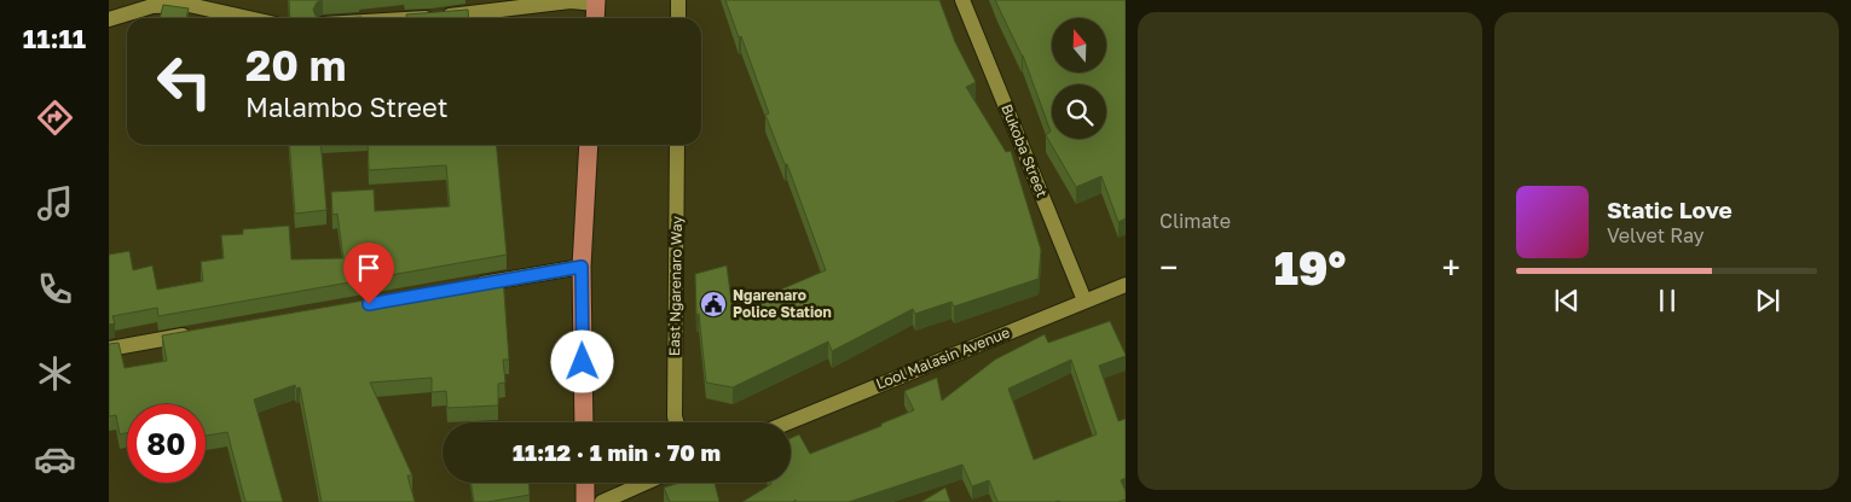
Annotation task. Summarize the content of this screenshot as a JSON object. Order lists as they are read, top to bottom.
{
  "streets": {
    "street": ["Bukoba Street", "East Ngarenaro Way", "Lool Malasin Avenue"]
  },
  "crossings": [
    ["Bukoba Street", "Lool Malasin Avenue"]
  ],
  "places": {
    "public building": ["Ngarenaro Police Station"]
  },
  "north": "top",
  "page": {
    "tabs": "11:11",
    "tile": "Climate",
    "turn": ["20 m", "Malambo Street"],
    "song": ["Static Love", "Velvet Ray"],
    "heat": ["−", "19°", "+"],
    "limit": "80",
    "trip": "11:12 · 1 min · 70 m"
  }
}
